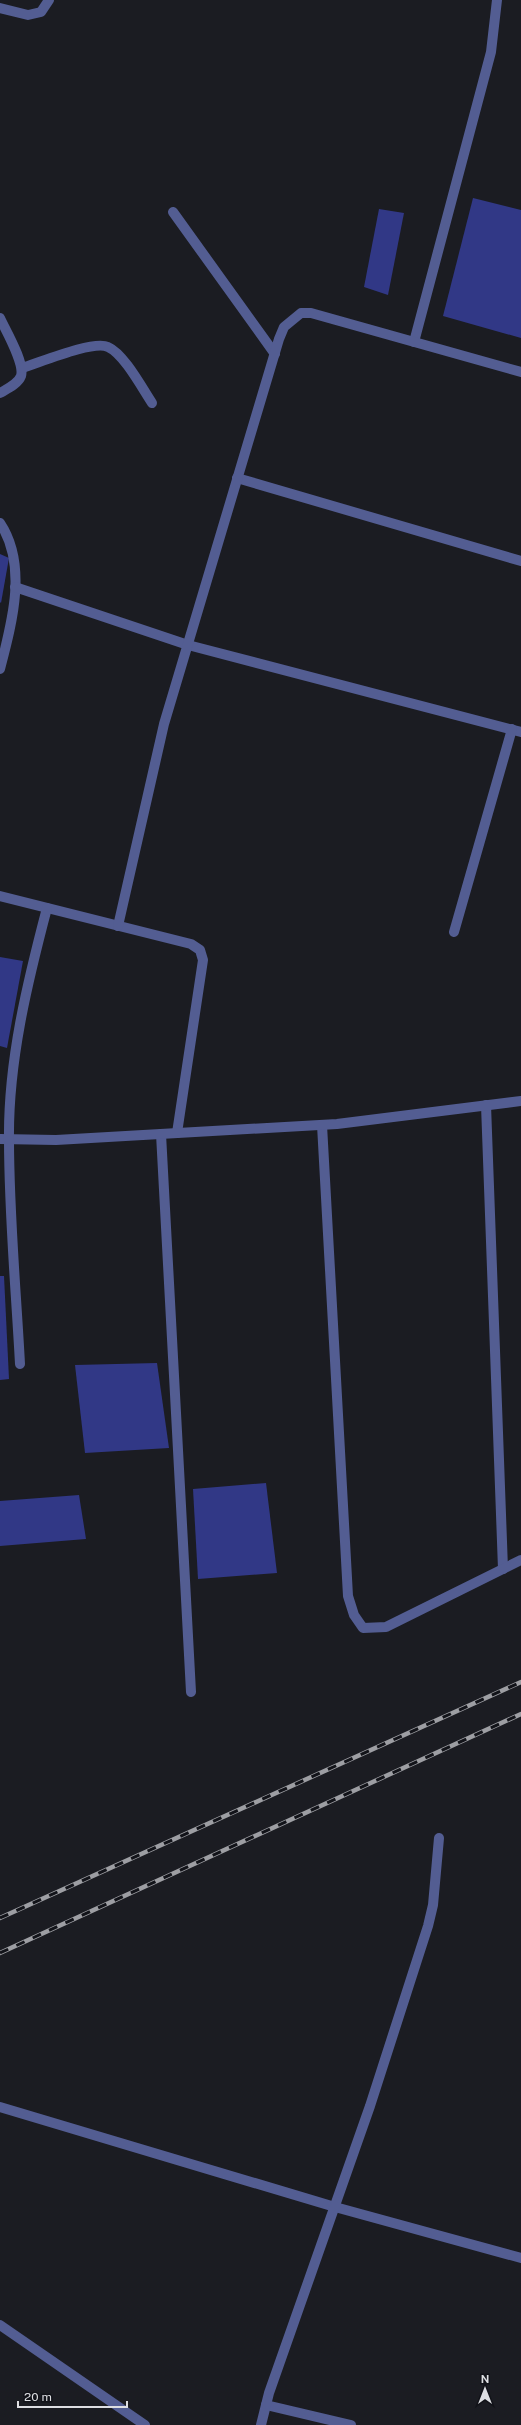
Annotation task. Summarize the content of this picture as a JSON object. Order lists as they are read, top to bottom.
{
  "scale_bar": "20 m",
  "north": "top"
}
